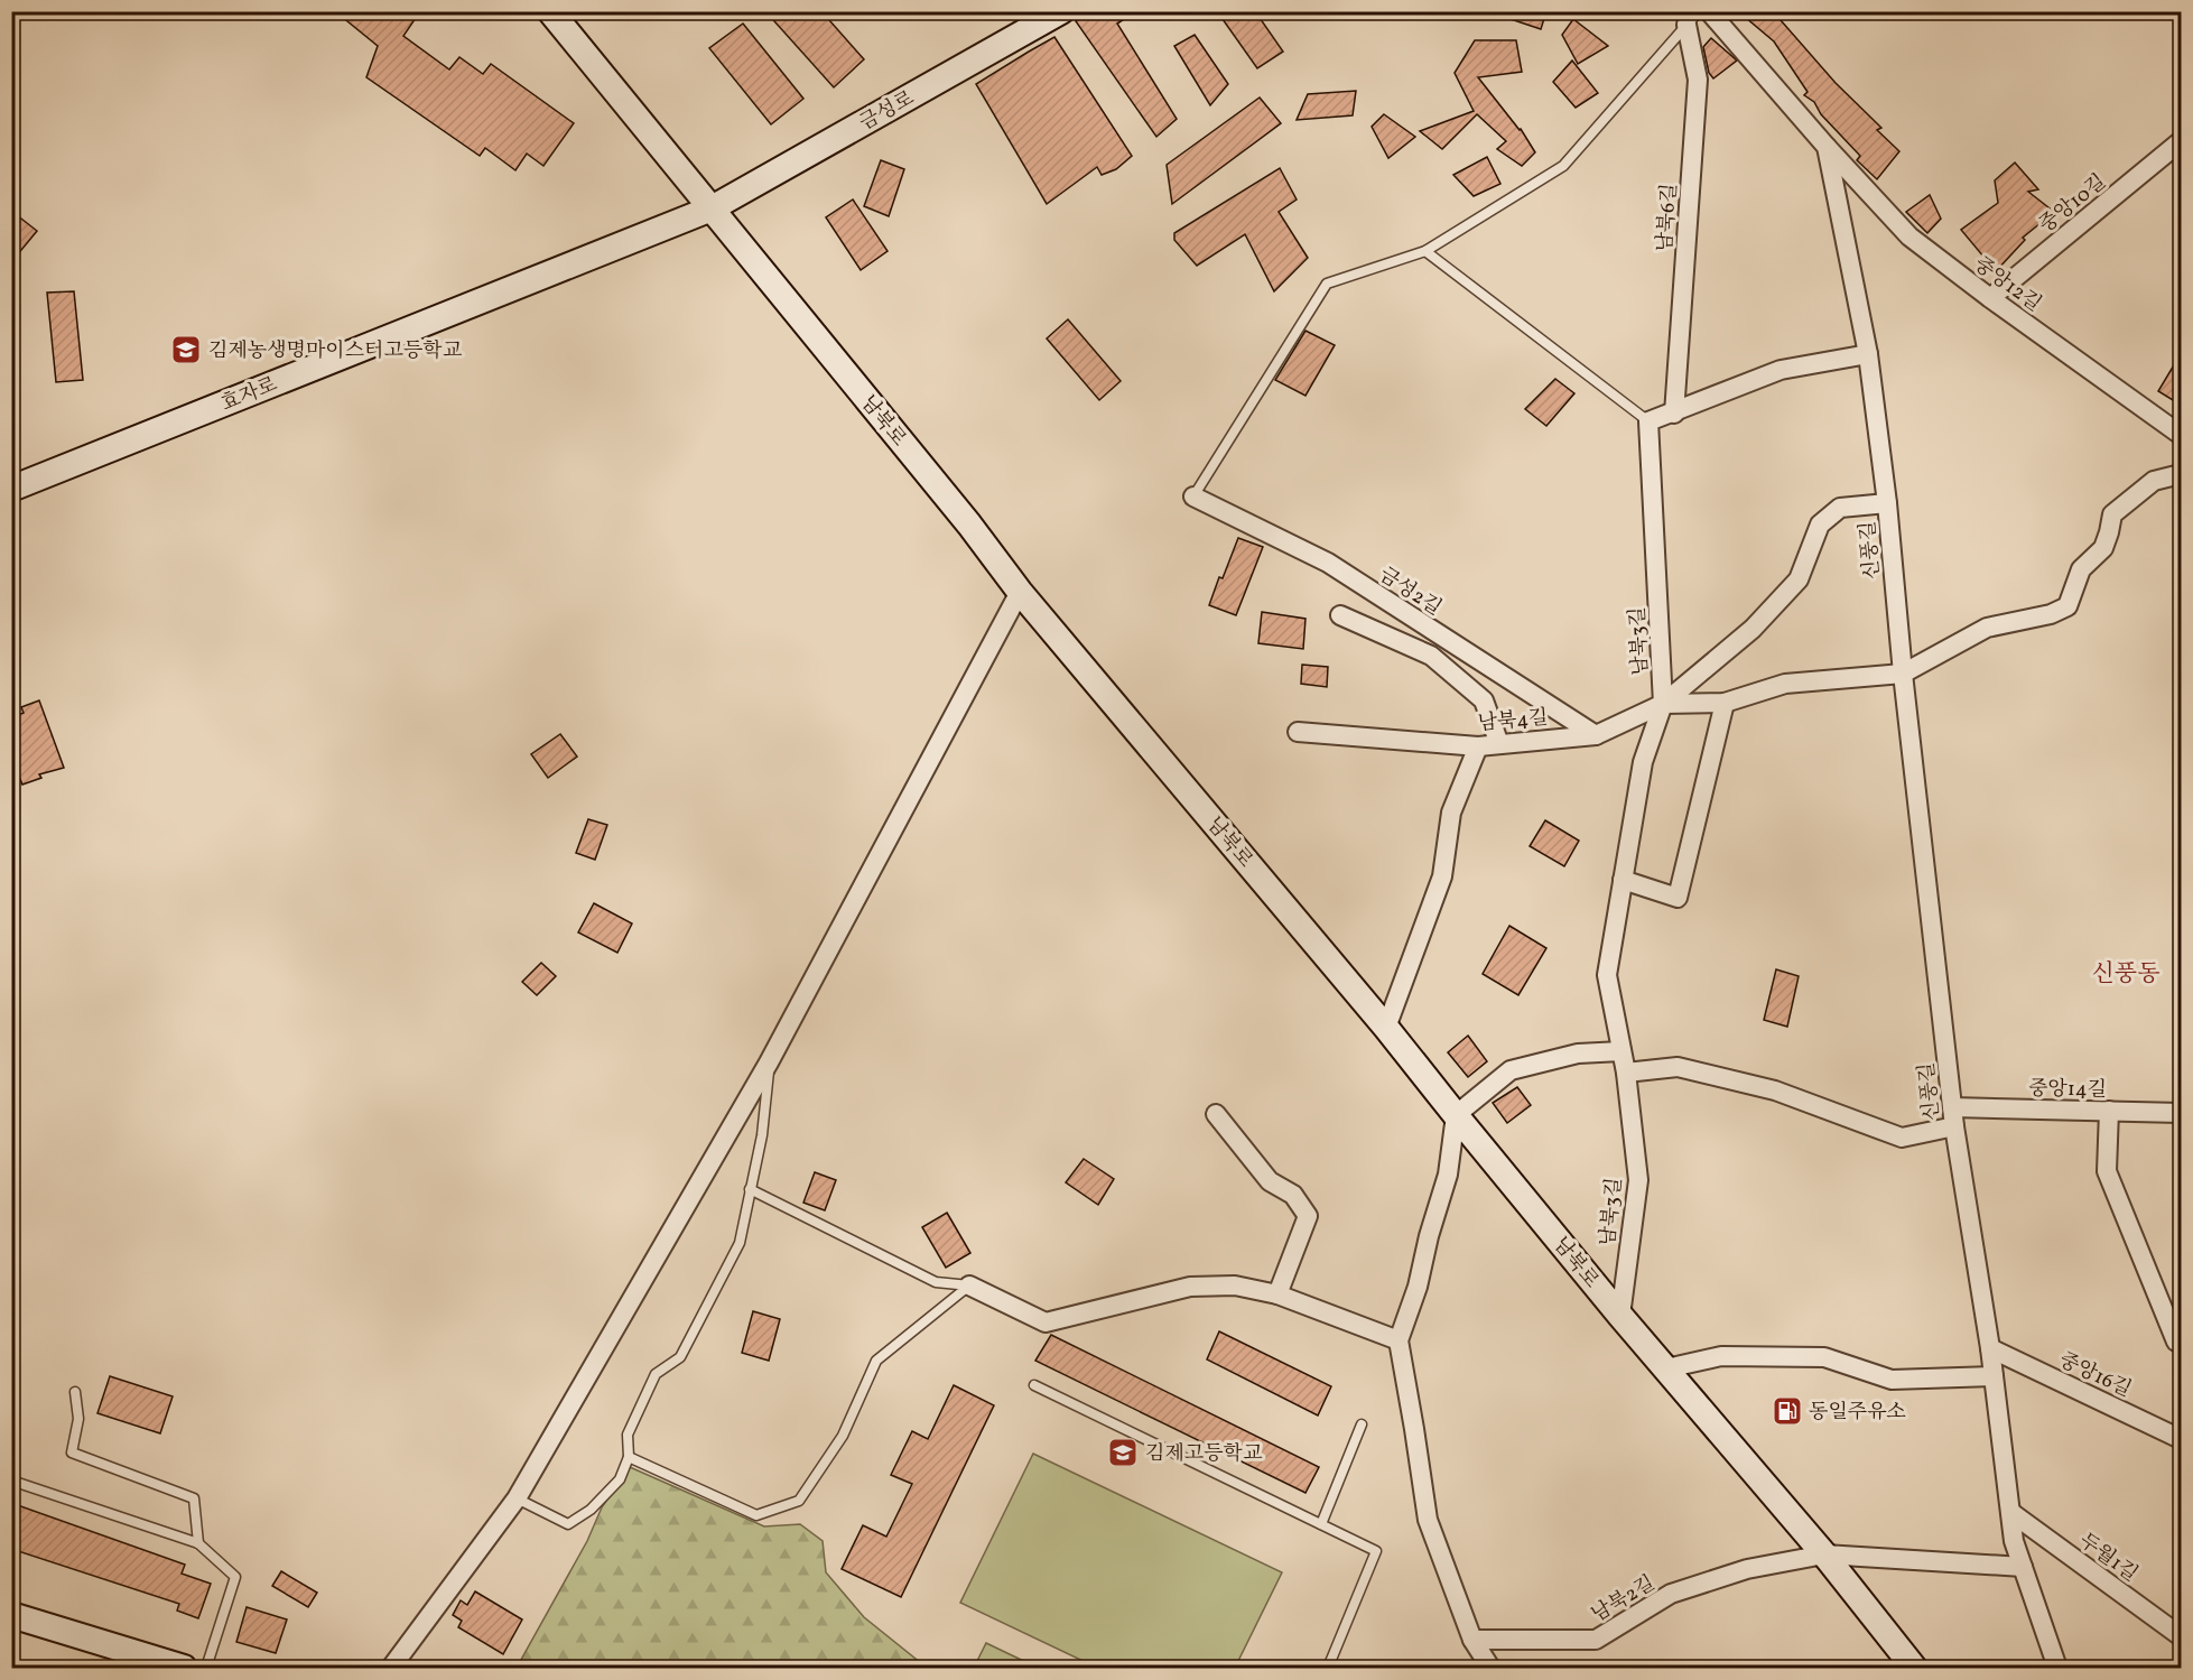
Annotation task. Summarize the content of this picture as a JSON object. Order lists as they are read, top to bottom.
{
  "streets": {
    "main road": ["금성로", "효자로", "남북로"],
    "street": [
      "중앙10길",
      "남북6길",
      "중앙12길",
      "신풍길",
      "금성2길",
      "남북3길",
      "남북4길",
      "중앙14길",
      "중앙16길",
      "두월1길",
      "남북2길"
    ]
  },
  "crossings": [
    ["금성로", "효자로"],
    ["금성로", "남북로"],
    ["중앙10길", "중앙12길"],
    ["중앙12길", "신풍길"],
    ["효자로", "남북로"],
    ["남북로", "남북3길"],
    ["남북로", "남북2길"],
    ["신풍길", "남북3길"],
    ["신풍길", "남북4길"],
    ["신풍길", "중앙14길"],
    ["신풍길", "중앙16길"],
    ["신풍길", "두월1길"],
    ["신풍길", "남북2길"],
    ["금성2길", "남북4길"],
    ["남북3길", "남북4길"]
  ],
  "districts": ["신풍동"],
  "places": {
    "school or university": ["김제농생명마이스터고등학교", "김제고등학교"],
    "fuel station": ["동일주유소"]
  }
}
